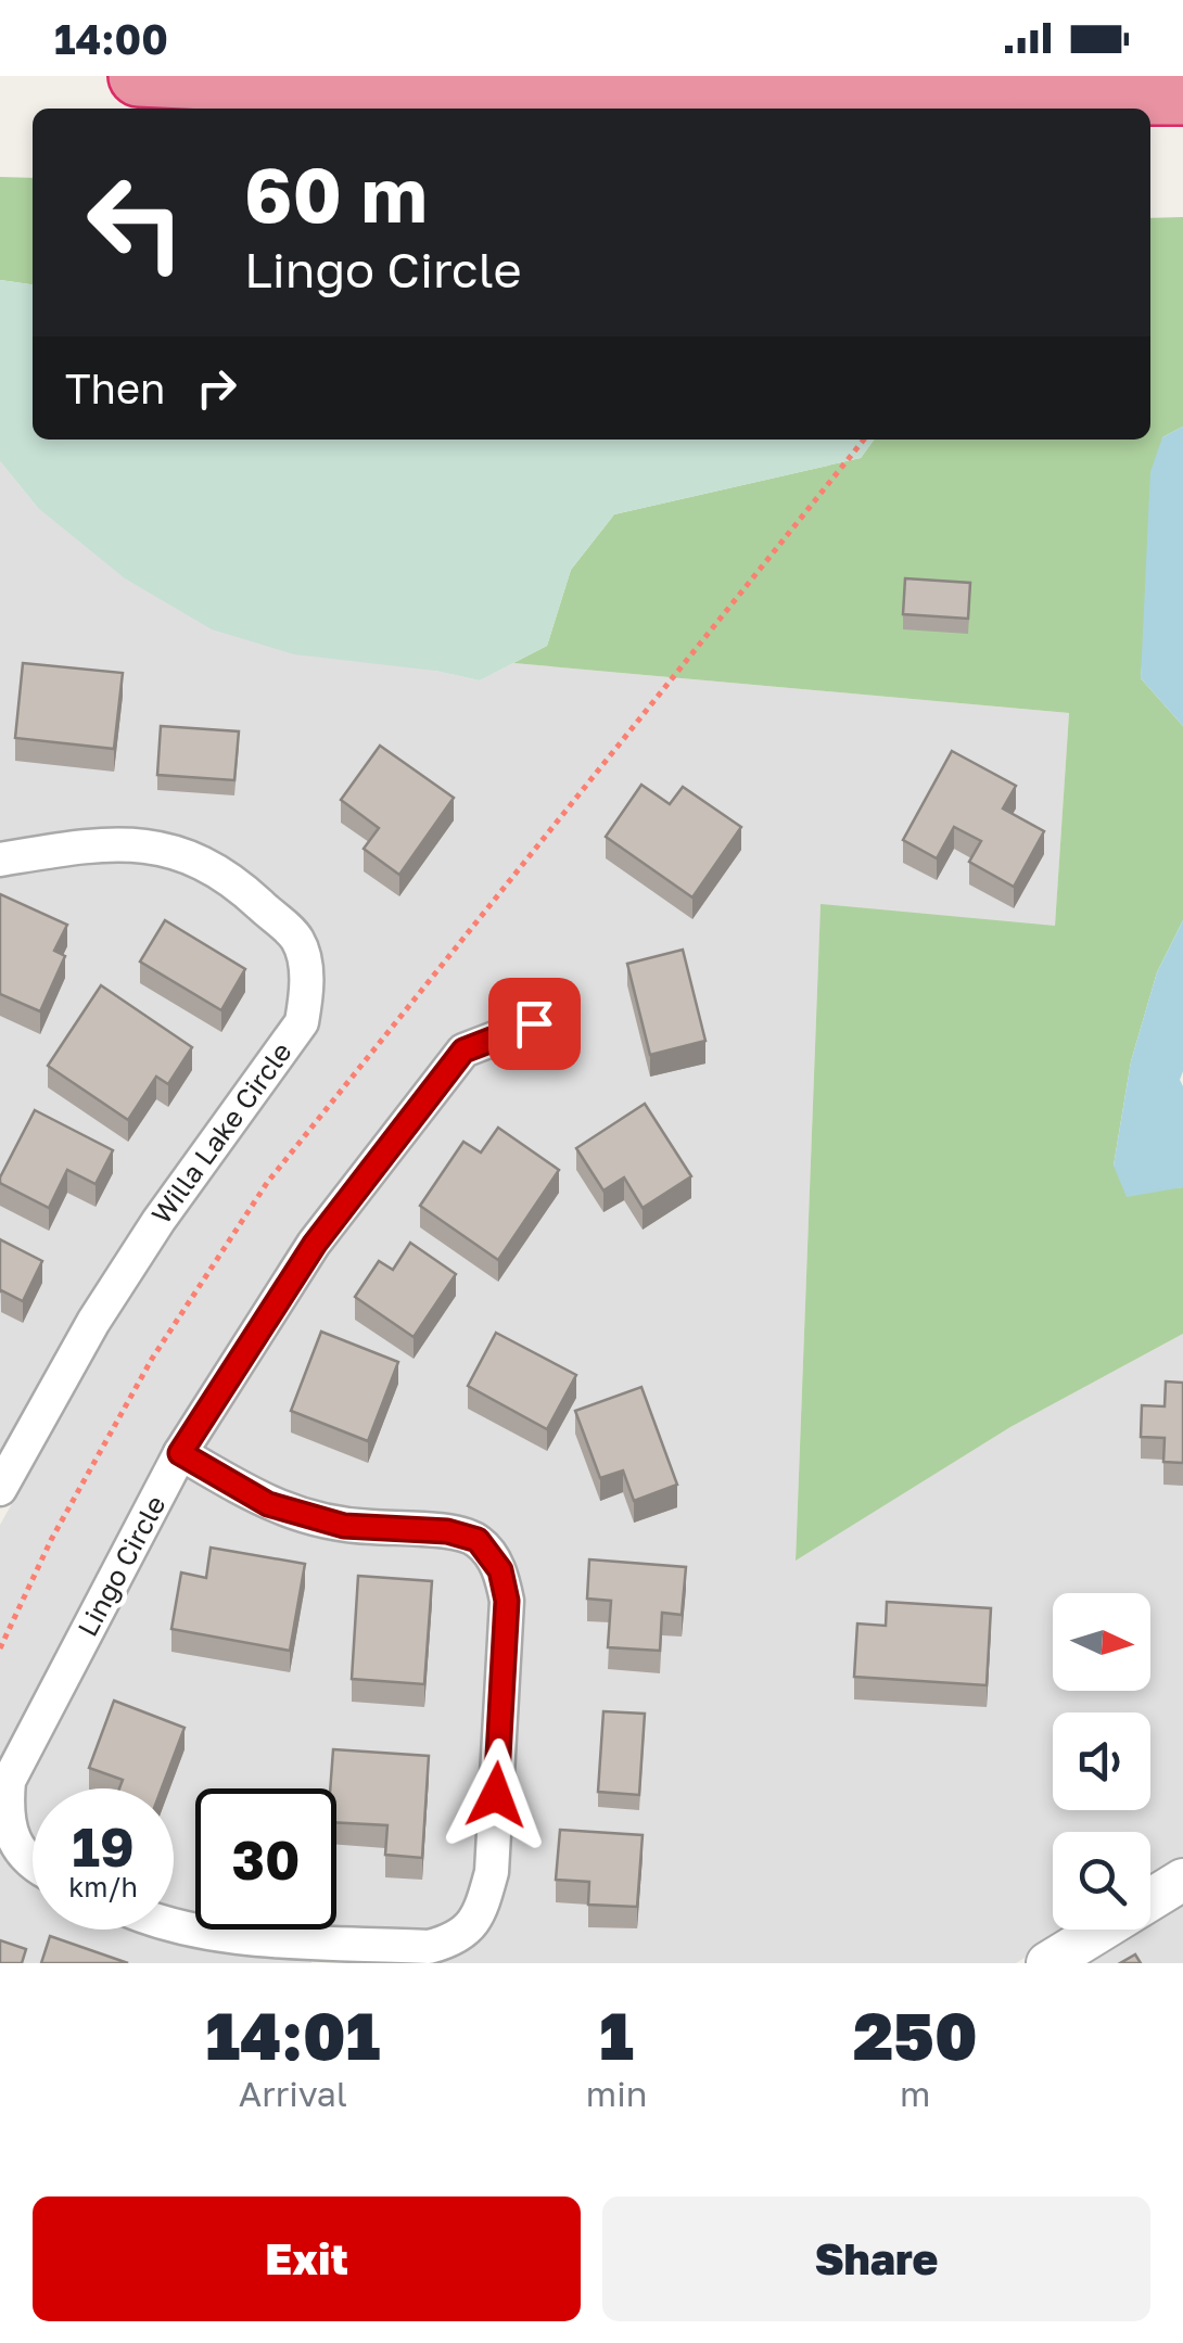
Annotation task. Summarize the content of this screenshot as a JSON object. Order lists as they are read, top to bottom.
{
  "streets": {
    "street": ["Willa Lake Circle", "Lingo Circle"]
  },
  "north": "right",
  "page": {
    "status": "14:00",
    "turn": ["60 m", "Lingo Circle"],
    "then": "Then",
    "speed": "19 km/h",
    "limit": "30",
    "eta": [
      "14:01",
      "Arrival",
      "1",
      "min",
      "250",
      "m"
    ],
    "buttons": ["Exit", "Share"]
  }
}
